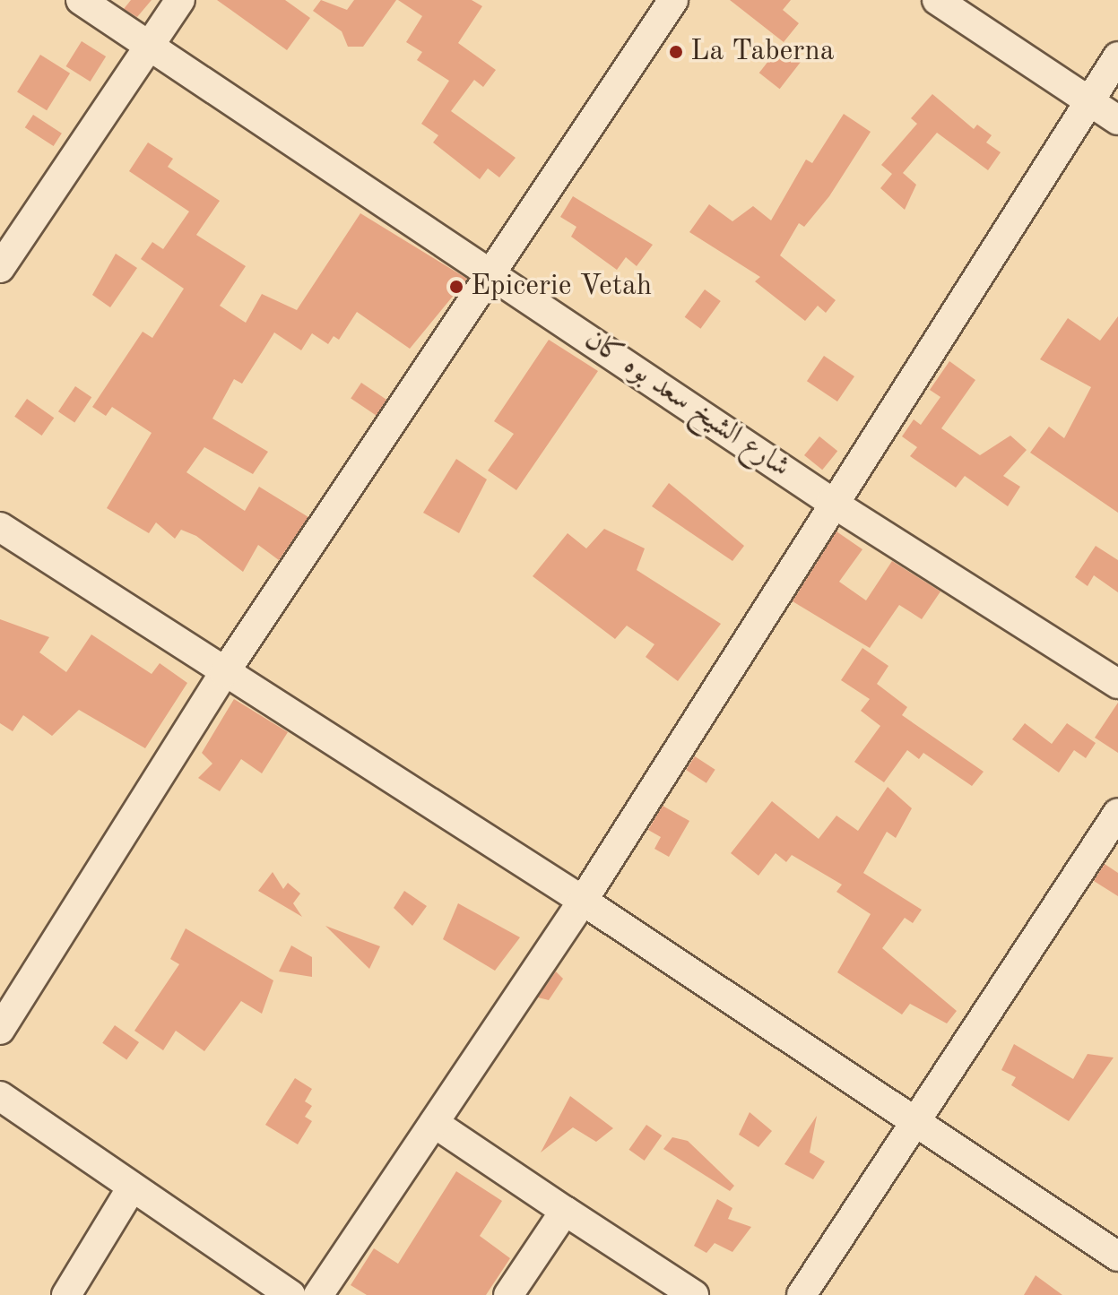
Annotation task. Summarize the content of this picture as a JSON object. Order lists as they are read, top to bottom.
{
  "streets": {
    "street": ["شارع الشيخ سعد بوه كان"]
  },
  "places": ["La Taberna", "Epicerie Vetah"]
}
